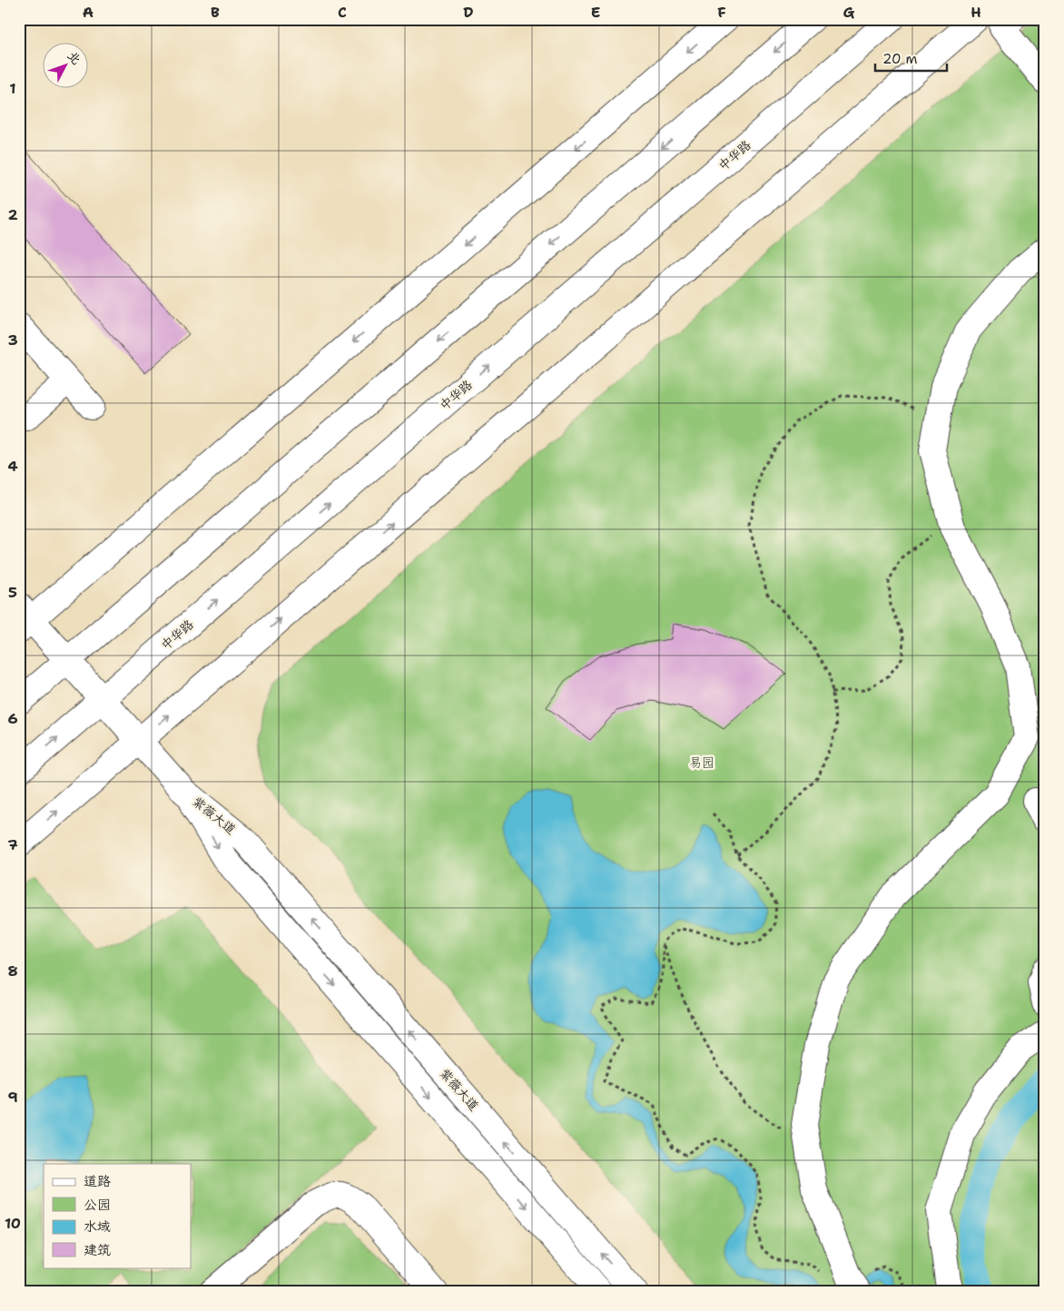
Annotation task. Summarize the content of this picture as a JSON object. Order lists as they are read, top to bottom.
{
  "streets": {
    "main road": ["中华路", "紫薇大道"]
  },
  "parks": ["易园"],
  "legend": [
    "道路",
    "公园",
    "水域",
    "建筑"
  ],
  "scale_bar": "20 m",
  "north": "top right",
  "grid": {
    "columns": [
      "A",
      "B",
      "C",
      "D",
      "E",
      "F",
      "G",
      "H"
    ],
    "rows": [
      "1",
      "2",
      "3",
      "4",
      "5",
      "6",
      "7",
      "8",
      "9",
      "10"
    ]
  }
}
